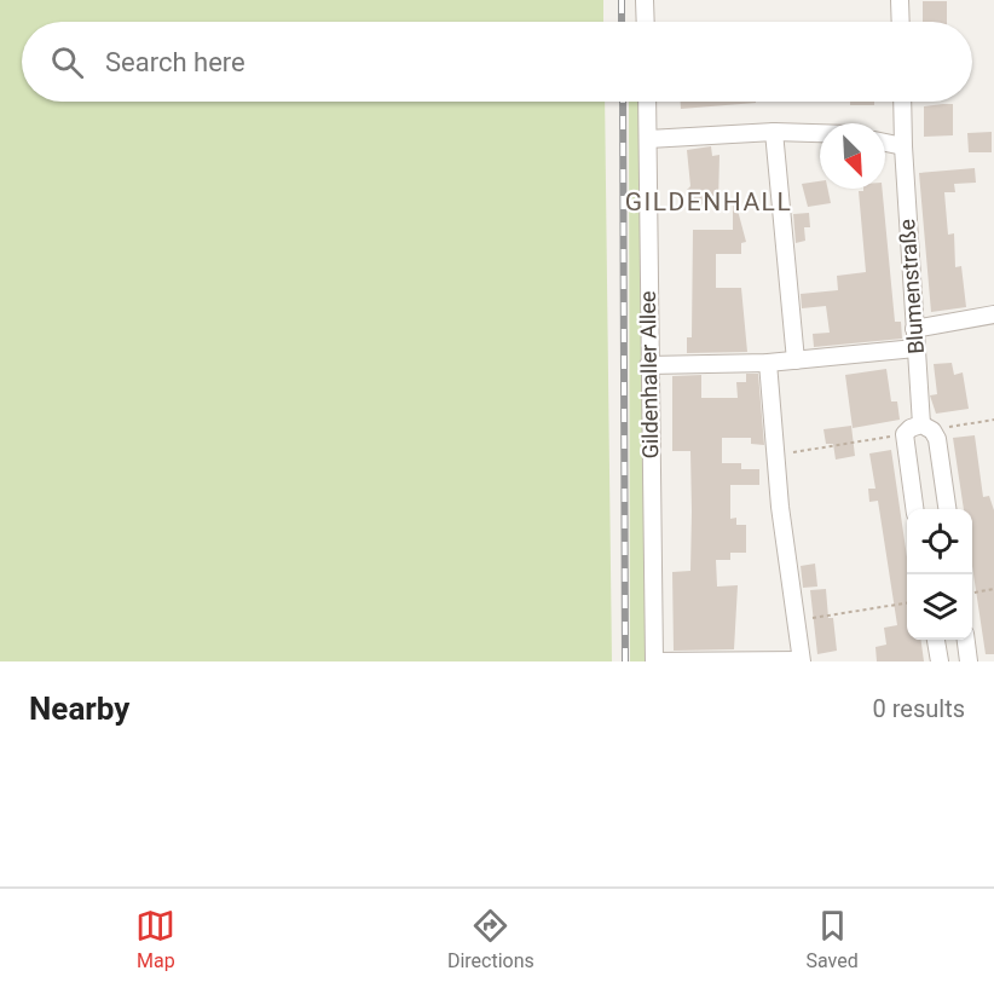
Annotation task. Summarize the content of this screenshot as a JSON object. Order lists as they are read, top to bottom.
{
  "streets": {
    "street": ["Blumenstraße", "Gildenhaller Allee"]
  },
  "districts": ["GILDENHALL"],
  "north": "bottom right",
  "page": {
    "search": "Search here",
    "heading": ["Nearby", "0 results"],
    "nav": ["Map", "Directions", "Saved"]
  }
}
